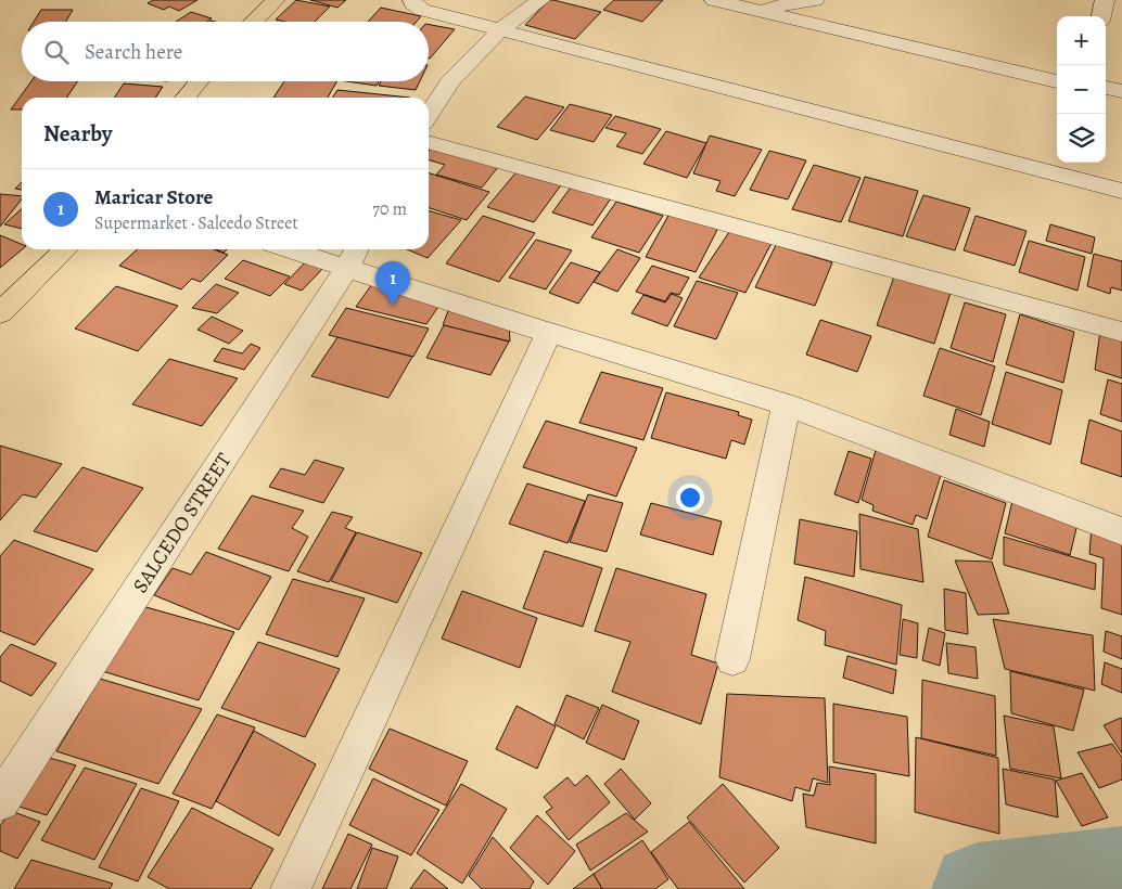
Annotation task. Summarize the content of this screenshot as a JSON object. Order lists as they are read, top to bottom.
{
  "streets": {
    "street": ["SALCEDO STREET"]
  },
  "page": {
    "map_buttons": ["+", "−"],
    "search": "Search here",
    "heading": "Nearby",
    "list": [
      {
        "mark": "1",
        "name": "Maricar Store",
        "note": "Supermarket · Salcedo Street",
        "value": "70 m"
      }
    ],
    "pins": "1"
  }
}
